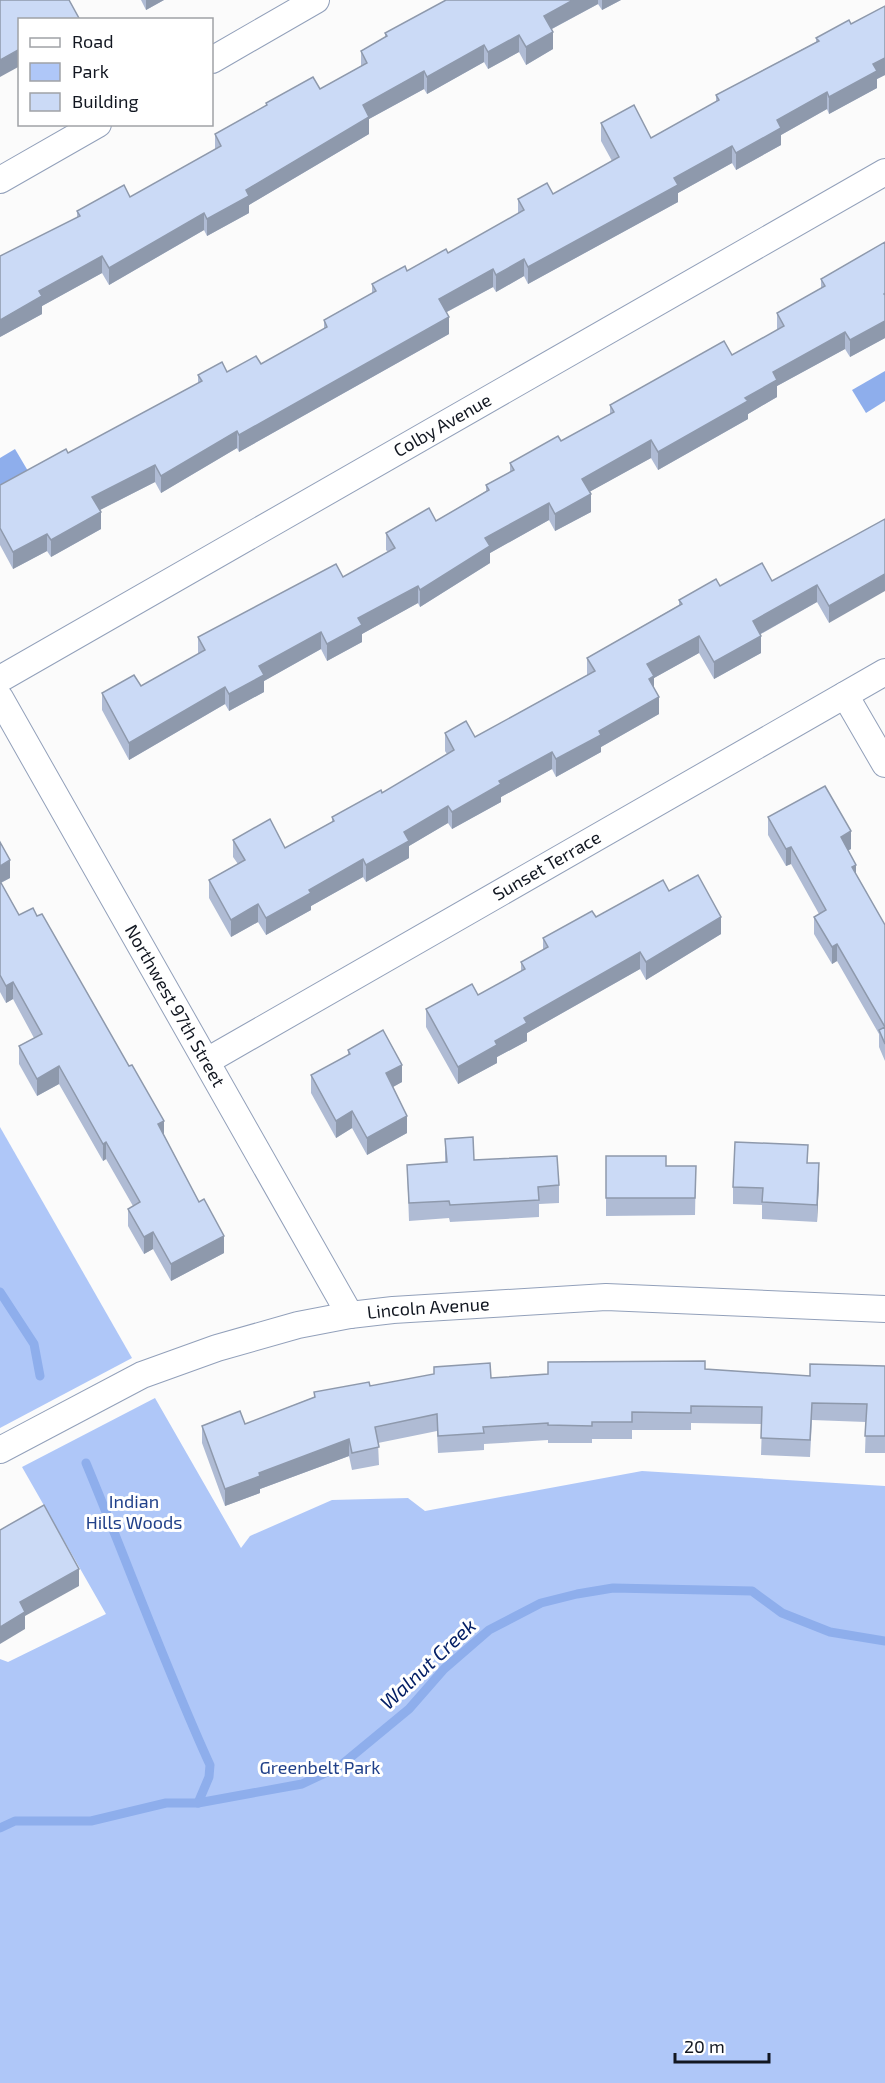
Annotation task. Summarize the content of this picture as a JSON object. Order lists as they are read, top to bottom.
{
  "streets": {
    "street": [
      "Colby Avenue",
      "Sunset Terrace",
      "Northwest 97th Street",
      "Lincoln Avenue"
    ]
  },
  "crossings": [
    ["Sunset Terrace", "Northwest 97th Street"],
    ["Northwest 97th Street", "Lincoln Avenue"]
  ],
  "water": ["Walnut Creek"],
  "parks": ["Indian Hills Woods", "Greenbelt Park"],
  "legend": ["Road", "Park", "Building"],
  "scale_bar": "20 m"
}
